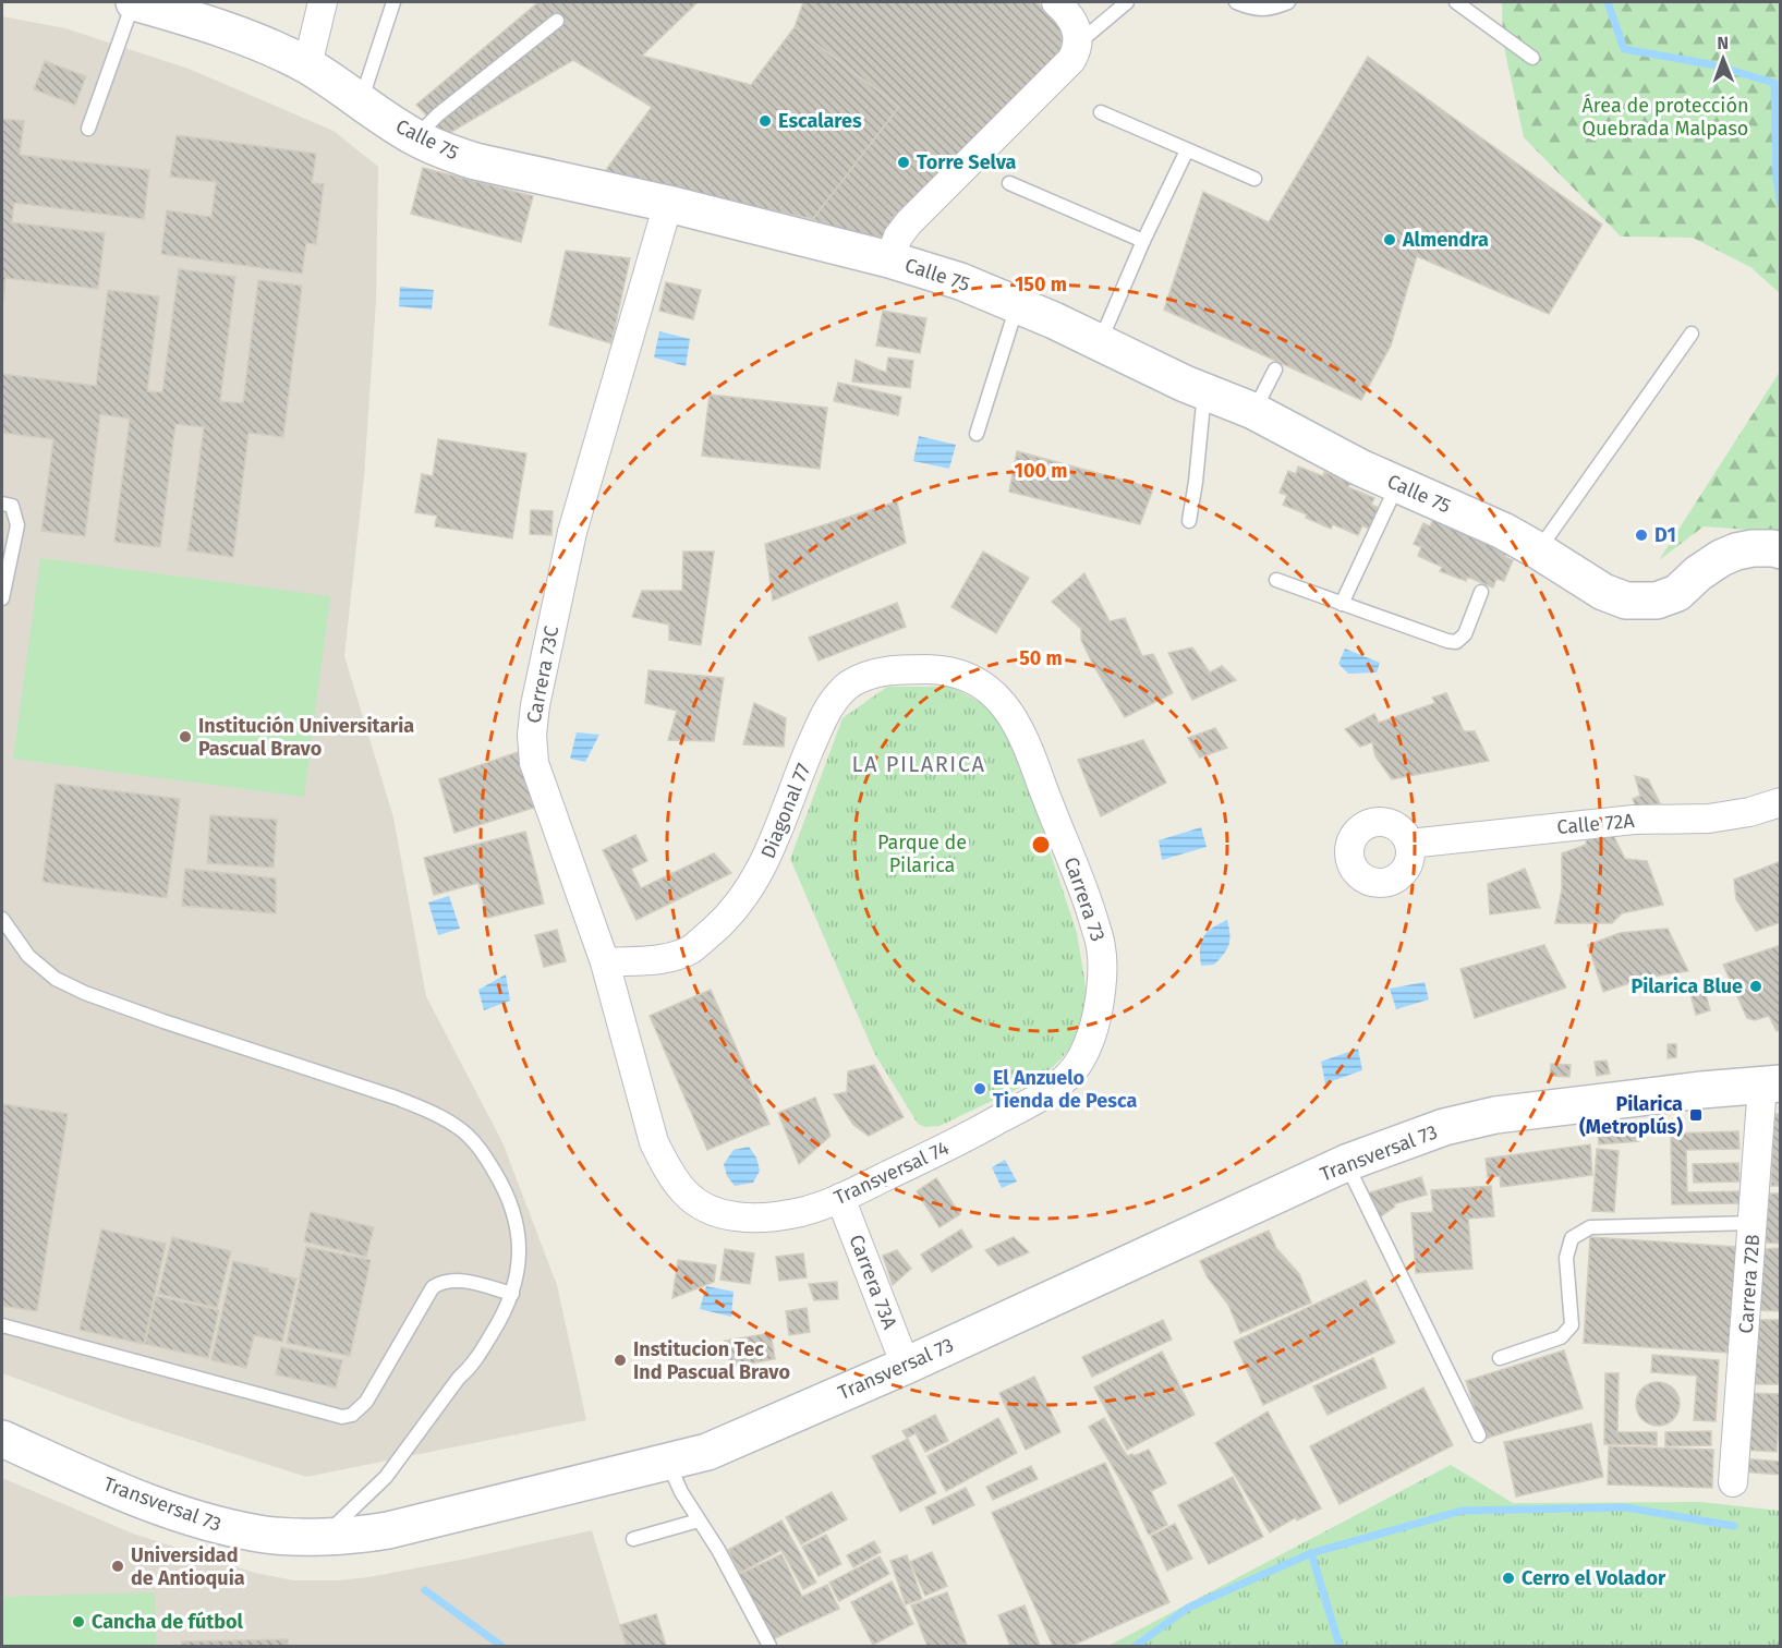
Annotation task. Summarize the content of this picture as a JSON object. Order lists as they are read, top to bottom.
{
  "streets": {
    "main road": ["Calle 75", "Transversal 73"],
    "street": [
      "Carrera 73C",
      "Diagonal 77",
      "Calle 72A",
      "Carrera 73",
      "Transversal 74",
      "Carrera 73A",
      "Carrera 72B"
    ]
  },
  "crossings": [
    ["Calle 75", "Carrera 73C"],
    ["Carrera 73C", "Diagonal 77"],
    ["Carrera 73C", "Transversal 74"],
    ["Diagonal 77", "Carrera 73"],
    ["Carrera 73", "Transversal 74"],
    ["Transversal 73", "Carrera 73A"],
    ["Transversal 73", "Carrera 72B"],
    ["Transversal 74", "Carrera 73A"]
  ],
  "districts": ["LA PILARICA"],
  "parks": ["Área de protección Quebrada Malpaso", "Parque de Pilarica"],
  "places": {
    "other": [
      "Escalares",
      "Torre Selva",
      "Almendra",
      "D1",
      "Institución Universitaria Pascual Bravo",
      "Pilarica Blue",
      "El Anzuelo Tienda de Pesca",
      "Institucion Tec Ind Pascual Bravo",
      "Universidad de Antioquia",
      "Cerro el Volador",
      "Cancha de fútbol"
    ],
    "transit": ["Pilarica (Metroplús)"]
  },
  "north": "top",
  "rings": ["150 m", "100 m", "50 m"]
}
